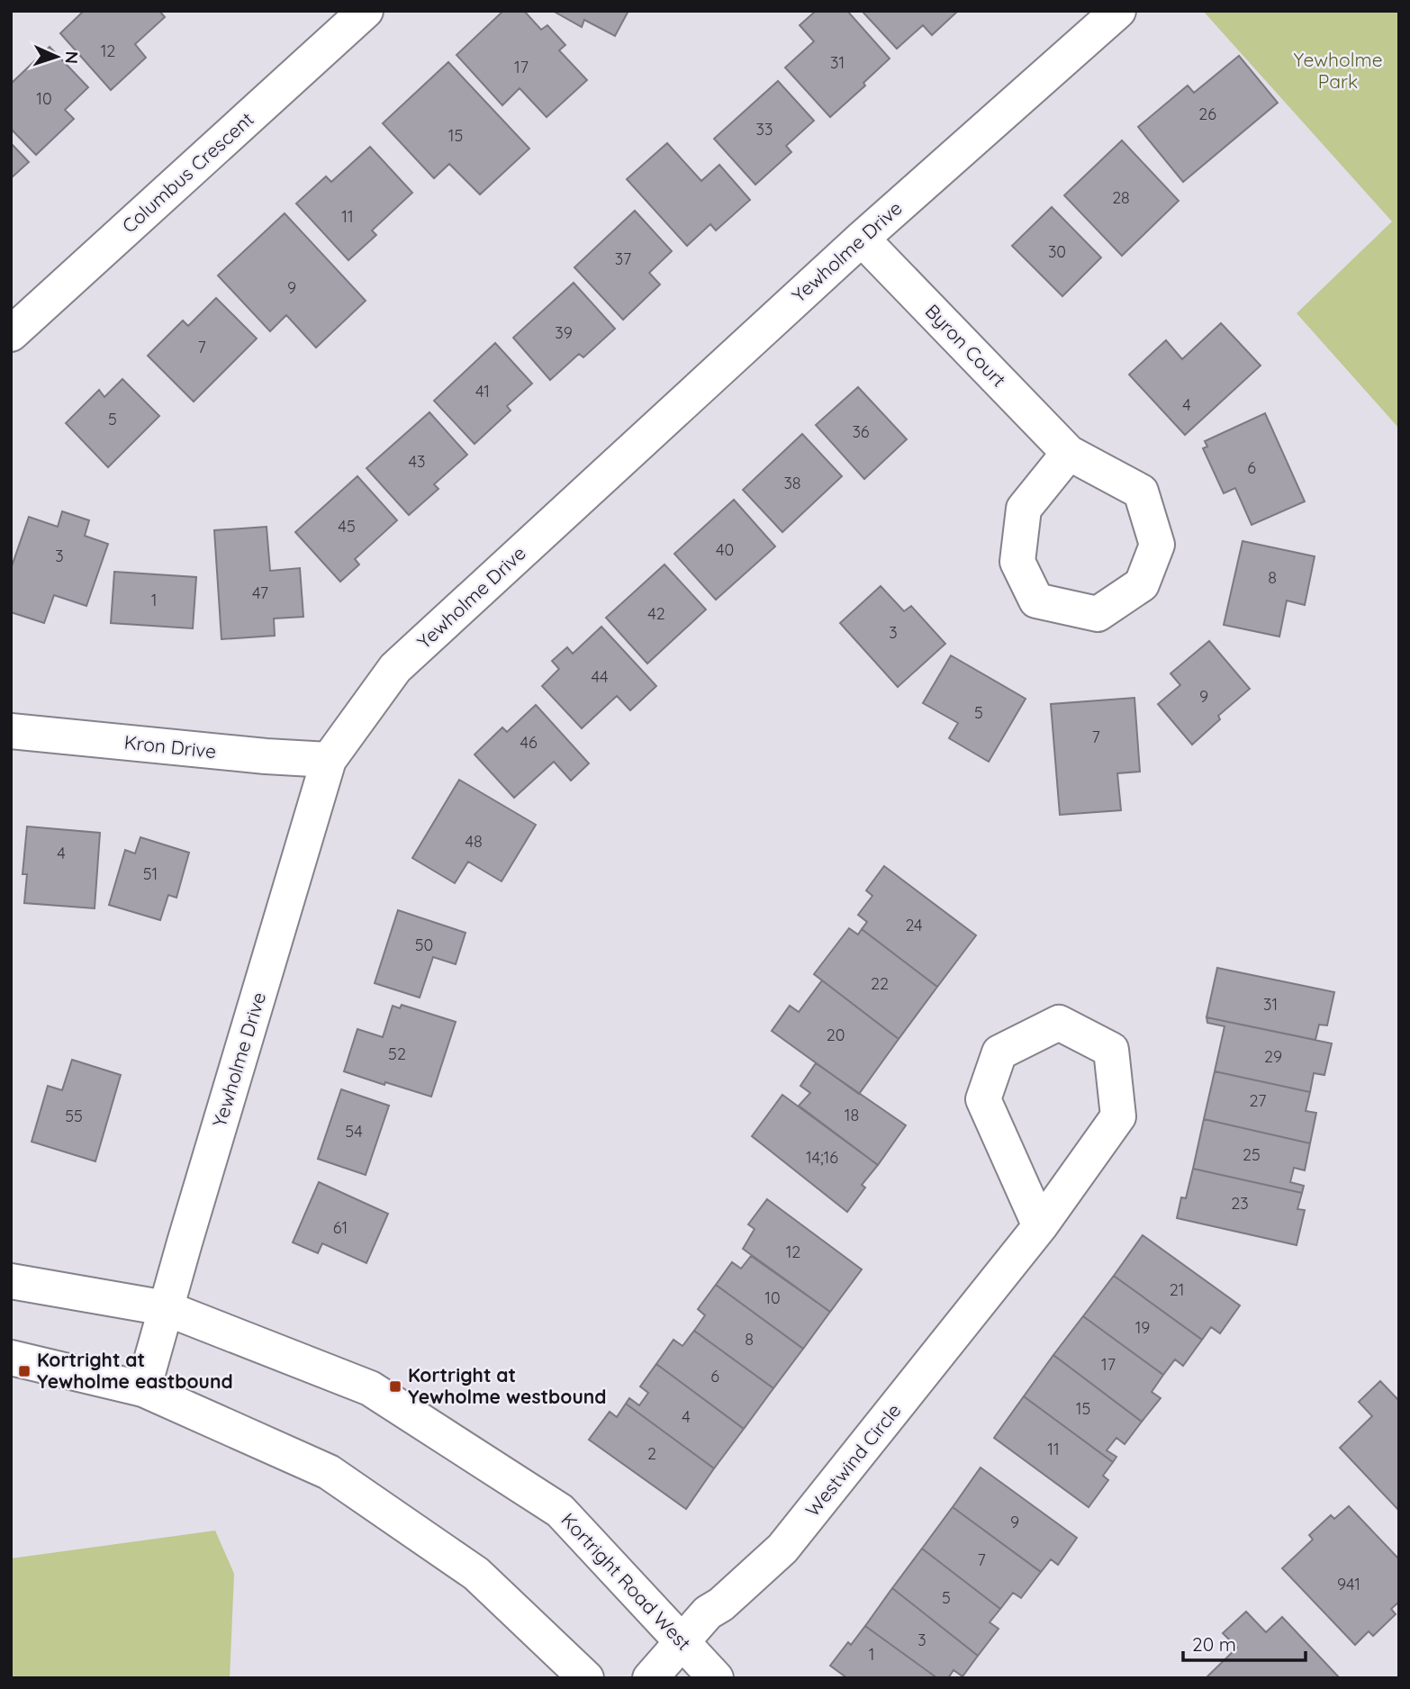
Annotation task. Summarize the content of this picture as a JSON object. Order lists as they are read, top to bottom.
{
  "streets": {
    "street": [
      "Columbus Crescent",
      "Yewholme Drive",
      "Byron Court",
      "Kron Drive",
      "Westwind Circle",
      "Kortright Road West"
    ]
  },
  "crossings": [
    ["Yewholme Drive", "Byron Court"],
    ["Yewholme Drive", "Kron Drive"],
    ["Yewholme Drive", "Kortright Road West"],
    ["Westwind Circle", "Kortright Road West"]
  ],
  "parks": ["Yewholme Park"],
  "places": {
    "transit": ["Kortright at Yewholme eastbound", "Kortright at Yewholme westbound"]
  },
  "house_numbers": [
    "12",
    "31",
    "17",
    "10",
    "26",
    "33",
    "15",
    "28",
    "11",
    "30",
    "37",
    "9",
    "39",
    "7",
    "41",
    "4",
    "5",
    "36",
    "43",
    "6",
    "38",
    "45",
    "40",
    "3",
    "8",
    "47",
    "1",
    "42",
    "3",
    "44",
    "9",
    "5",
    "7",
    "46",
    "48",
    "4",
    "51",
    "24",
    "50",
    "22",
    "31",
    "20",
    "52",
    "29",
    "27",
    "18",
    "55",
    "54",
    "25",
    "14;16",
    "23",
    "61",
    "12",
    "21",
    "10",
    "19",
    "8",
    "17",
    "6",
    "15",
    "4",
    "11",
    "2",
    "9",
    "7",
    "941",
    "5",
    "3",
    "1"
  ],
  "scale_bar": "20 m",
  "north": "right"
}
